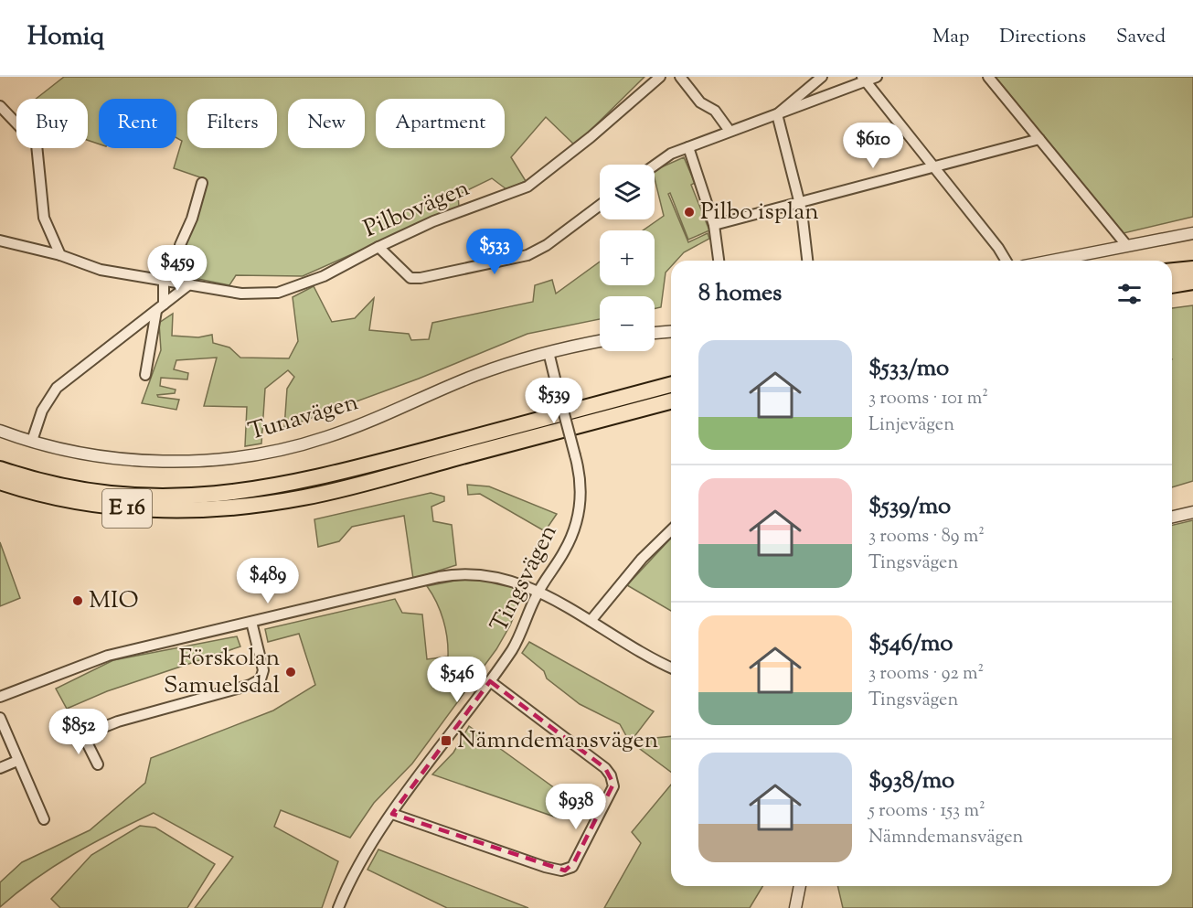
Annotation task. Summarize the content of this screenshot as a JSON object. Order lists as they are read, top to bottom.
{
  "streets": {
    "highway": ["E 16"],
    "street": ["Pilbovägen", "Tunavägen", "Tingsvägen"]
  },
  "crossings": [
    ["Tunavägen", "Tingsvägen"]
  ],
  "places": {
    "other": ["Pilbo isplan", "MIO", "Förskolan Samuelsdal"],
    "transit": ["Nämndemansvägen"]
  },
  "page": {
    "header": "Homiq",
    "nav": ["Map", "Directions", "Saved"],
    "chip": [
      "Buy",
      "Rent",
      "Filters",
      "New",
      "Apartment"
    ],
    "price": [
      "$610",
      "$533",
      "$459",
      "$539",
      "$489",
      "$546",
      "$852",
      "$938"
    ],
    "map_buttons": ["+", "−"],
    "heading": "8 homes",
    "list": [
      {
        "name": "$533/mo",
        "note": "3 rooms · 101 m² · Linjevägen"
      },
      {
        "name": "$539/mo",
        "note": "3 rooms · 89 m² · Tingsvägen"
      },
      {
        "name": "$546/mo",
        "note": "3 rooms · 92 m² · Tingsvägen"
      },
      {
        "name": "$938/mo",
        "note": "5 rooms · 153 m² · Nämndemansvägen"
      }
    ]
  }
}
